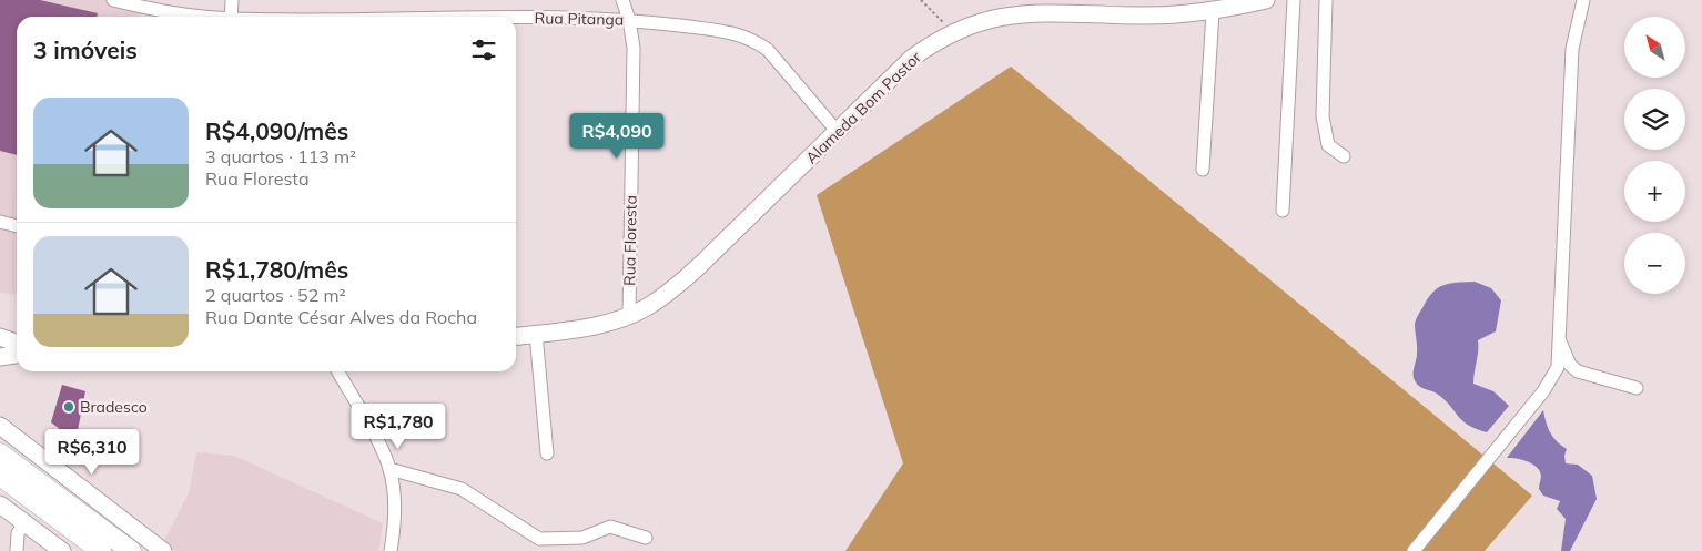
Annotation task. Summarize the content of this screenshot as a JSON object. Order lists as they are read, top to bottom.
{
  "streets": {
    "main road": ["Alameda Bom Pastor"],
    "street": ["Rua Pitanga", "Rua Floresta"]
  },
  "crossings": [
    ["Rua Pitanga", "Alameda Bom Pastor"],
    ["Rua Pitanga", "Rua Floresta"],
    ["Alameda Bom Pastor", "Rua Floresta"]
  ],
  "places": ["Bradesco"],
  "north": "top left",
  "page": {
    "map_buttons": ["+", "−"],
    "heading": "3 imóveis",
    "list": [
      {
        "name": "R$4,090/mês",
        "note": "3 quartos · 113 m² · Rua Floresta"
      },
      {
        "name": "R$1,780/mês",
        "note": "2 quartos · 52 m² · Rua Dante César Alves da Rocha"
      }
    ],
    "price": ["R$4,090", "R$1,780", "R$6,310"]
  }
}
